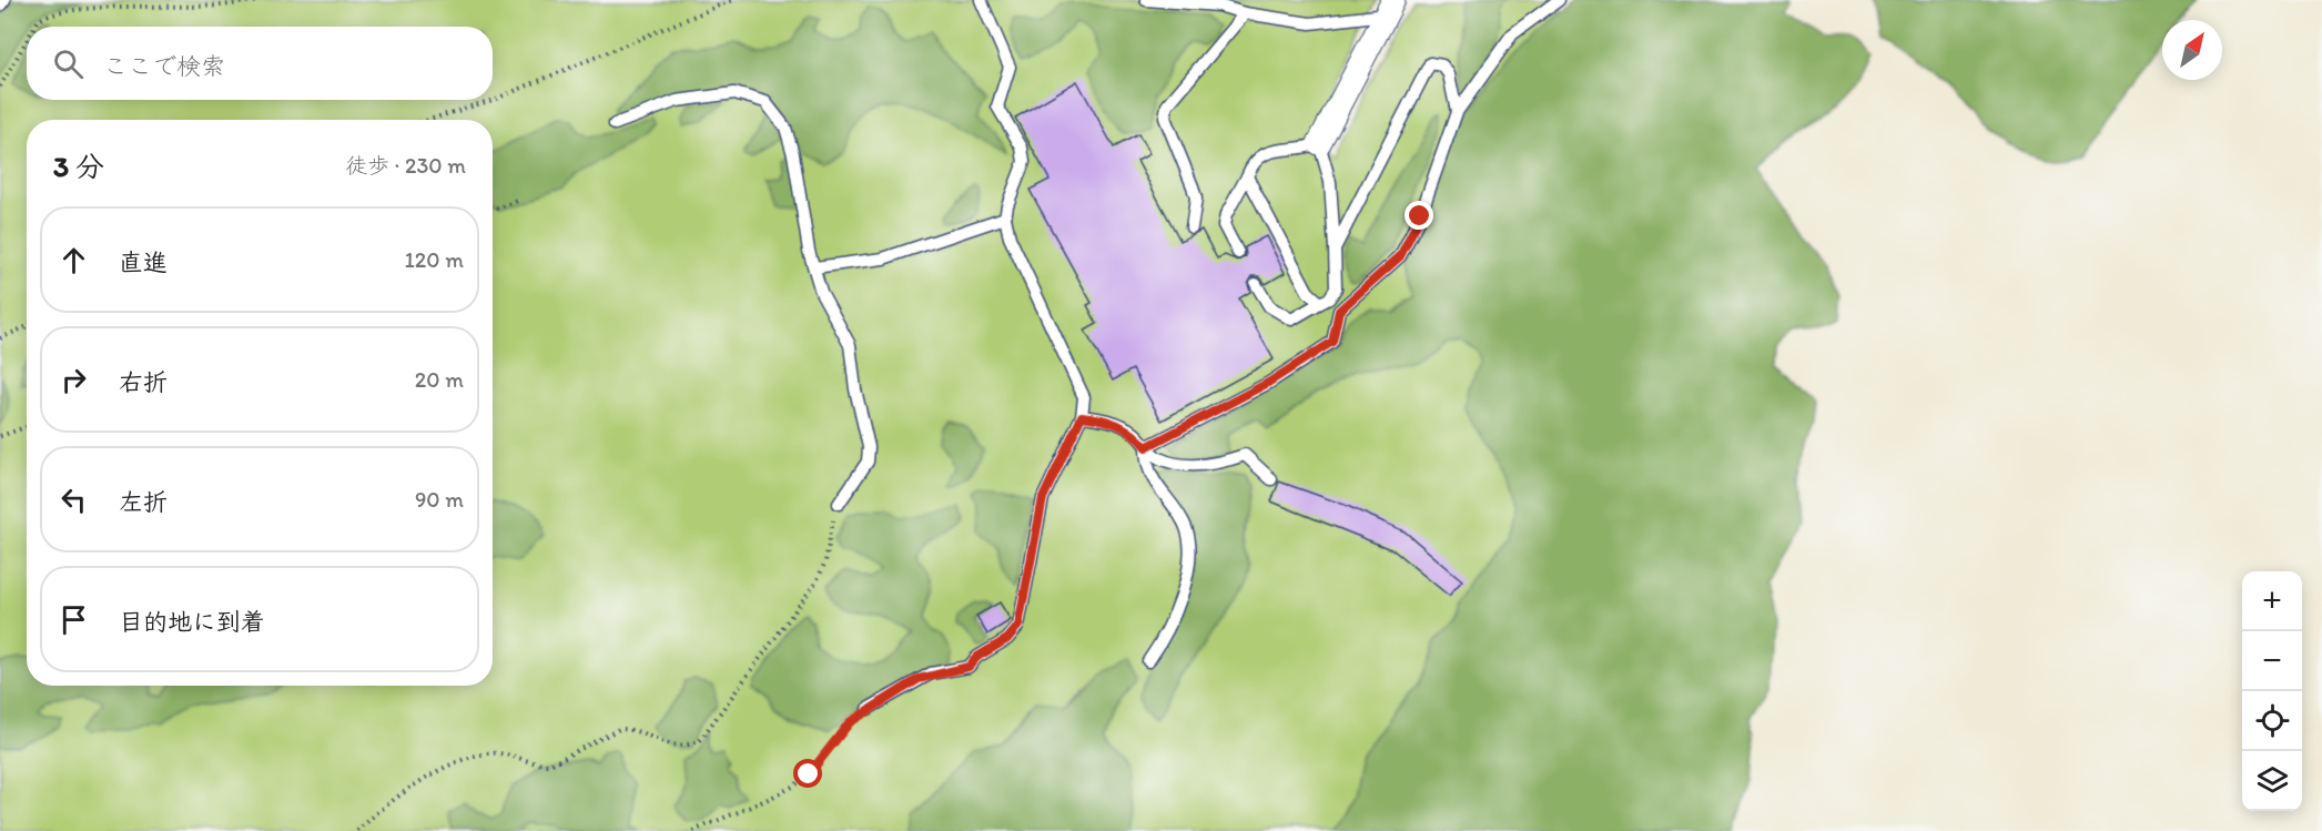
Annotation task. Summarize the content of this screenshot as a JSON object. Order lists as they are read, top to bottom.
{
  "north": "top right",
  "page": {
    "search": "ここで検索",
    "heading": ["3 分", "徒歩 · 230 m"],
    "list": [
      ["直進", "120 m"],
      ["右折", "20 m"],
      ["左折", "90 m"],
      "目的地に到着"
    ],
    "map_buttons": ["+", "−"]
  }
}
